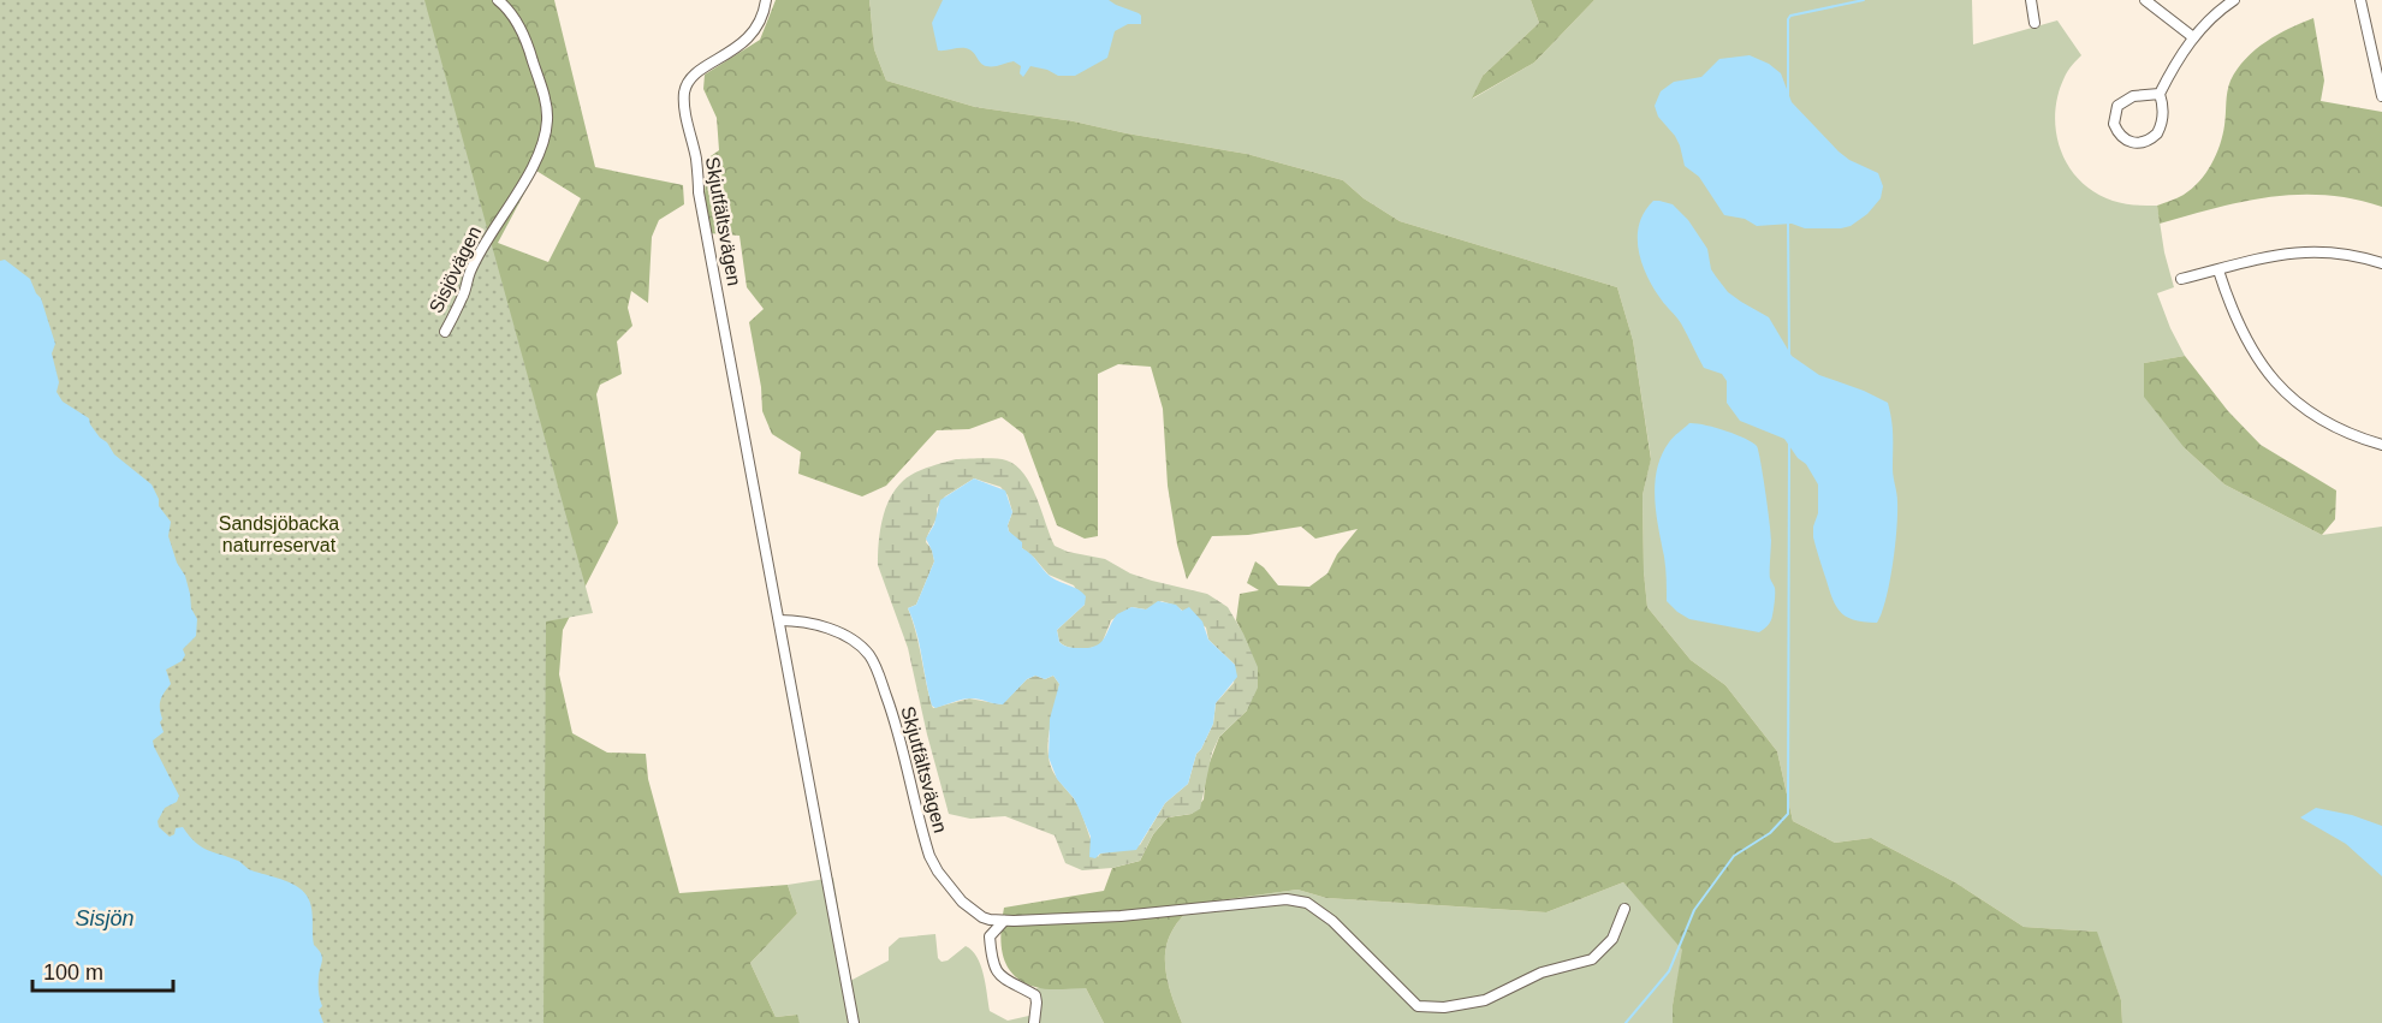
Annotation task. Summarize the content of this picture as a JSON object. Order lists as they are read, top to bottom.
{
  "streets": {
    "street": ["Skjutfältsvägen", "Sisjövägen"]
  },
  "water": ["Sisjön"],
  "parks": ["Sandsjöbacka naturreservat"],
  "scale_bar": "100 m"
}
